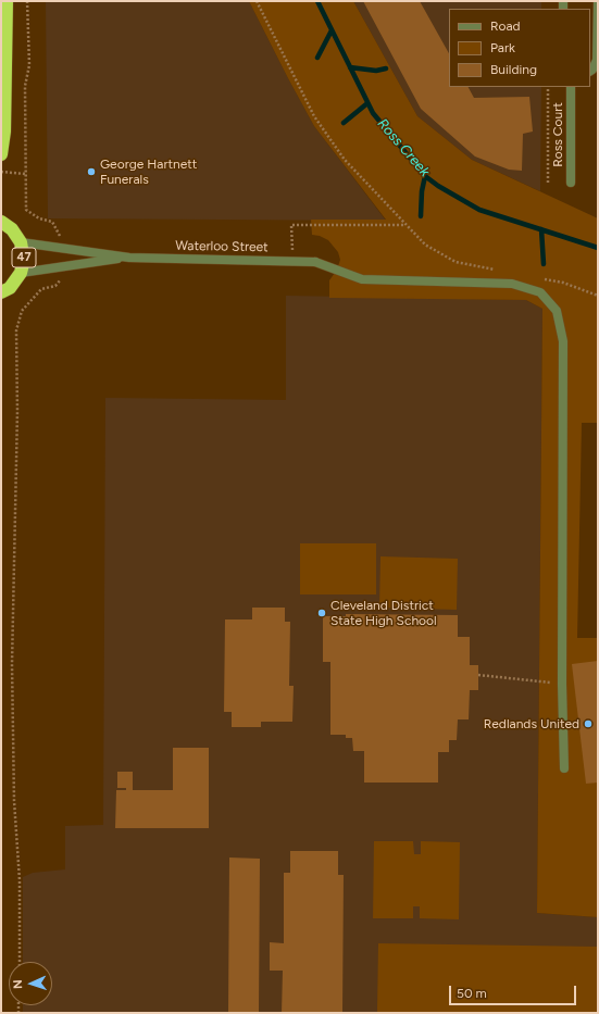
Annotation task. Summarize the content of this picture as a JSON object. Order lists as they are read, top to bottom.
{
  "streets": {
    "highway": ["47"],
    "street": ["Ross Court", "Waterloo Street"]
  },
  "crossings": [
    ["Waterloo Street", "47"]
  ],
  "water": ["Ross Creek"],
  "places": ["George Hartnett Funerals", "Cleveland District State High School", "Redlands United"],
  "legend": ["Road", "Park", "Building"],
  "scale_bar": "50 m",
  "north": "left"
}
